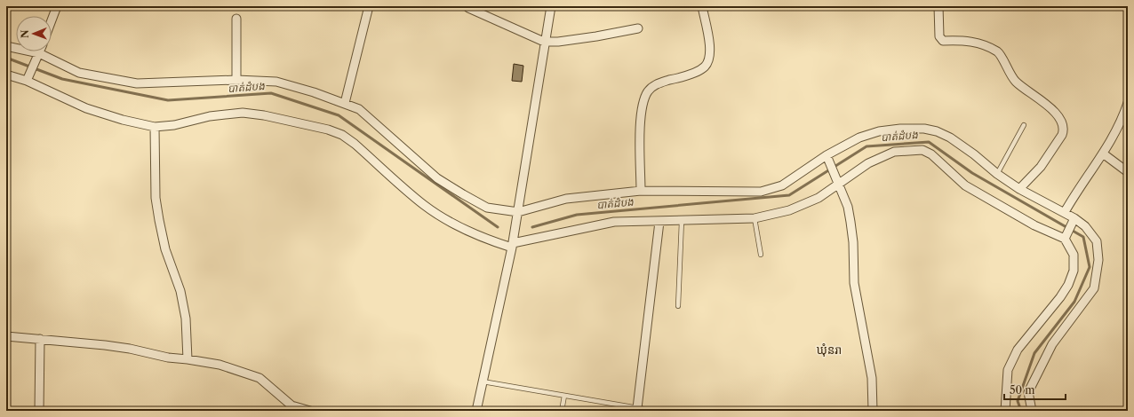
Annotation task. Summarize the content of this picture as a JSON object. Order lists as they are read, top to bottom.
{
  "districts": ["ឃុំនរា"],
  "water": ["បាត់ដំបង"],
  "scale_bar": "50 m",
  "north": "left"
}
